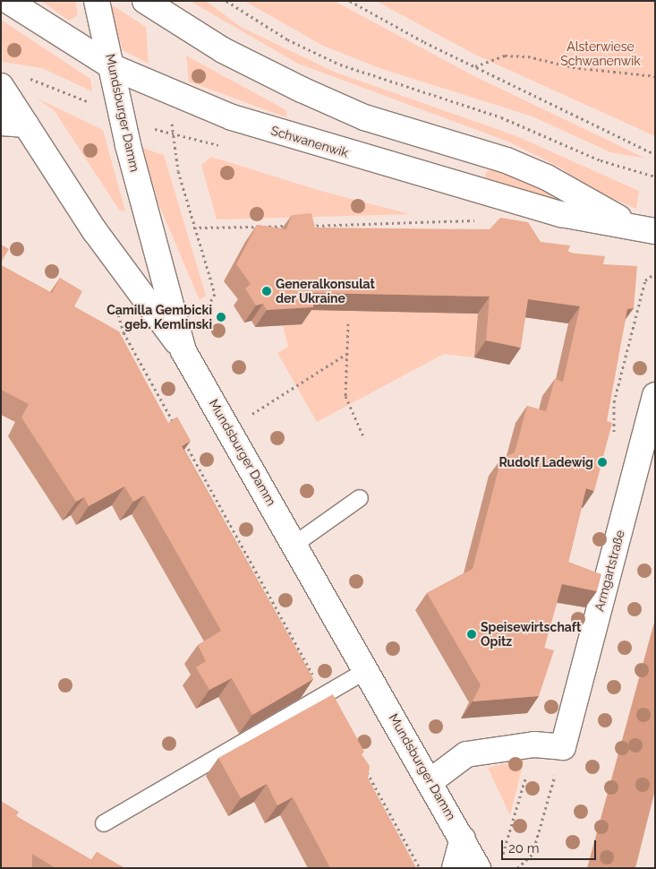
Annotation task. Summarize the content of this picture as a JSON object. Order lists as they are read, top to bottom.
{
  "streets": {
    "main road": ["Mundsburger Damm", "Schwanenwik", "Armgartstraße"]
  },
  "crossings": [
    ["Mundsburger Damm", "Schwanenwik"]
  ],
  "parks": ["Alsterwiese Schwanenwik"],
  "places": [
    "Generalkonsulat der Ukraine",
    "Camilla Gembicki geb. Kemlinski",
    "Rudolf Ladewig",
    "Speisewirtschaft Opitz"
  ],
  "scale_bar": "20 m"
}
